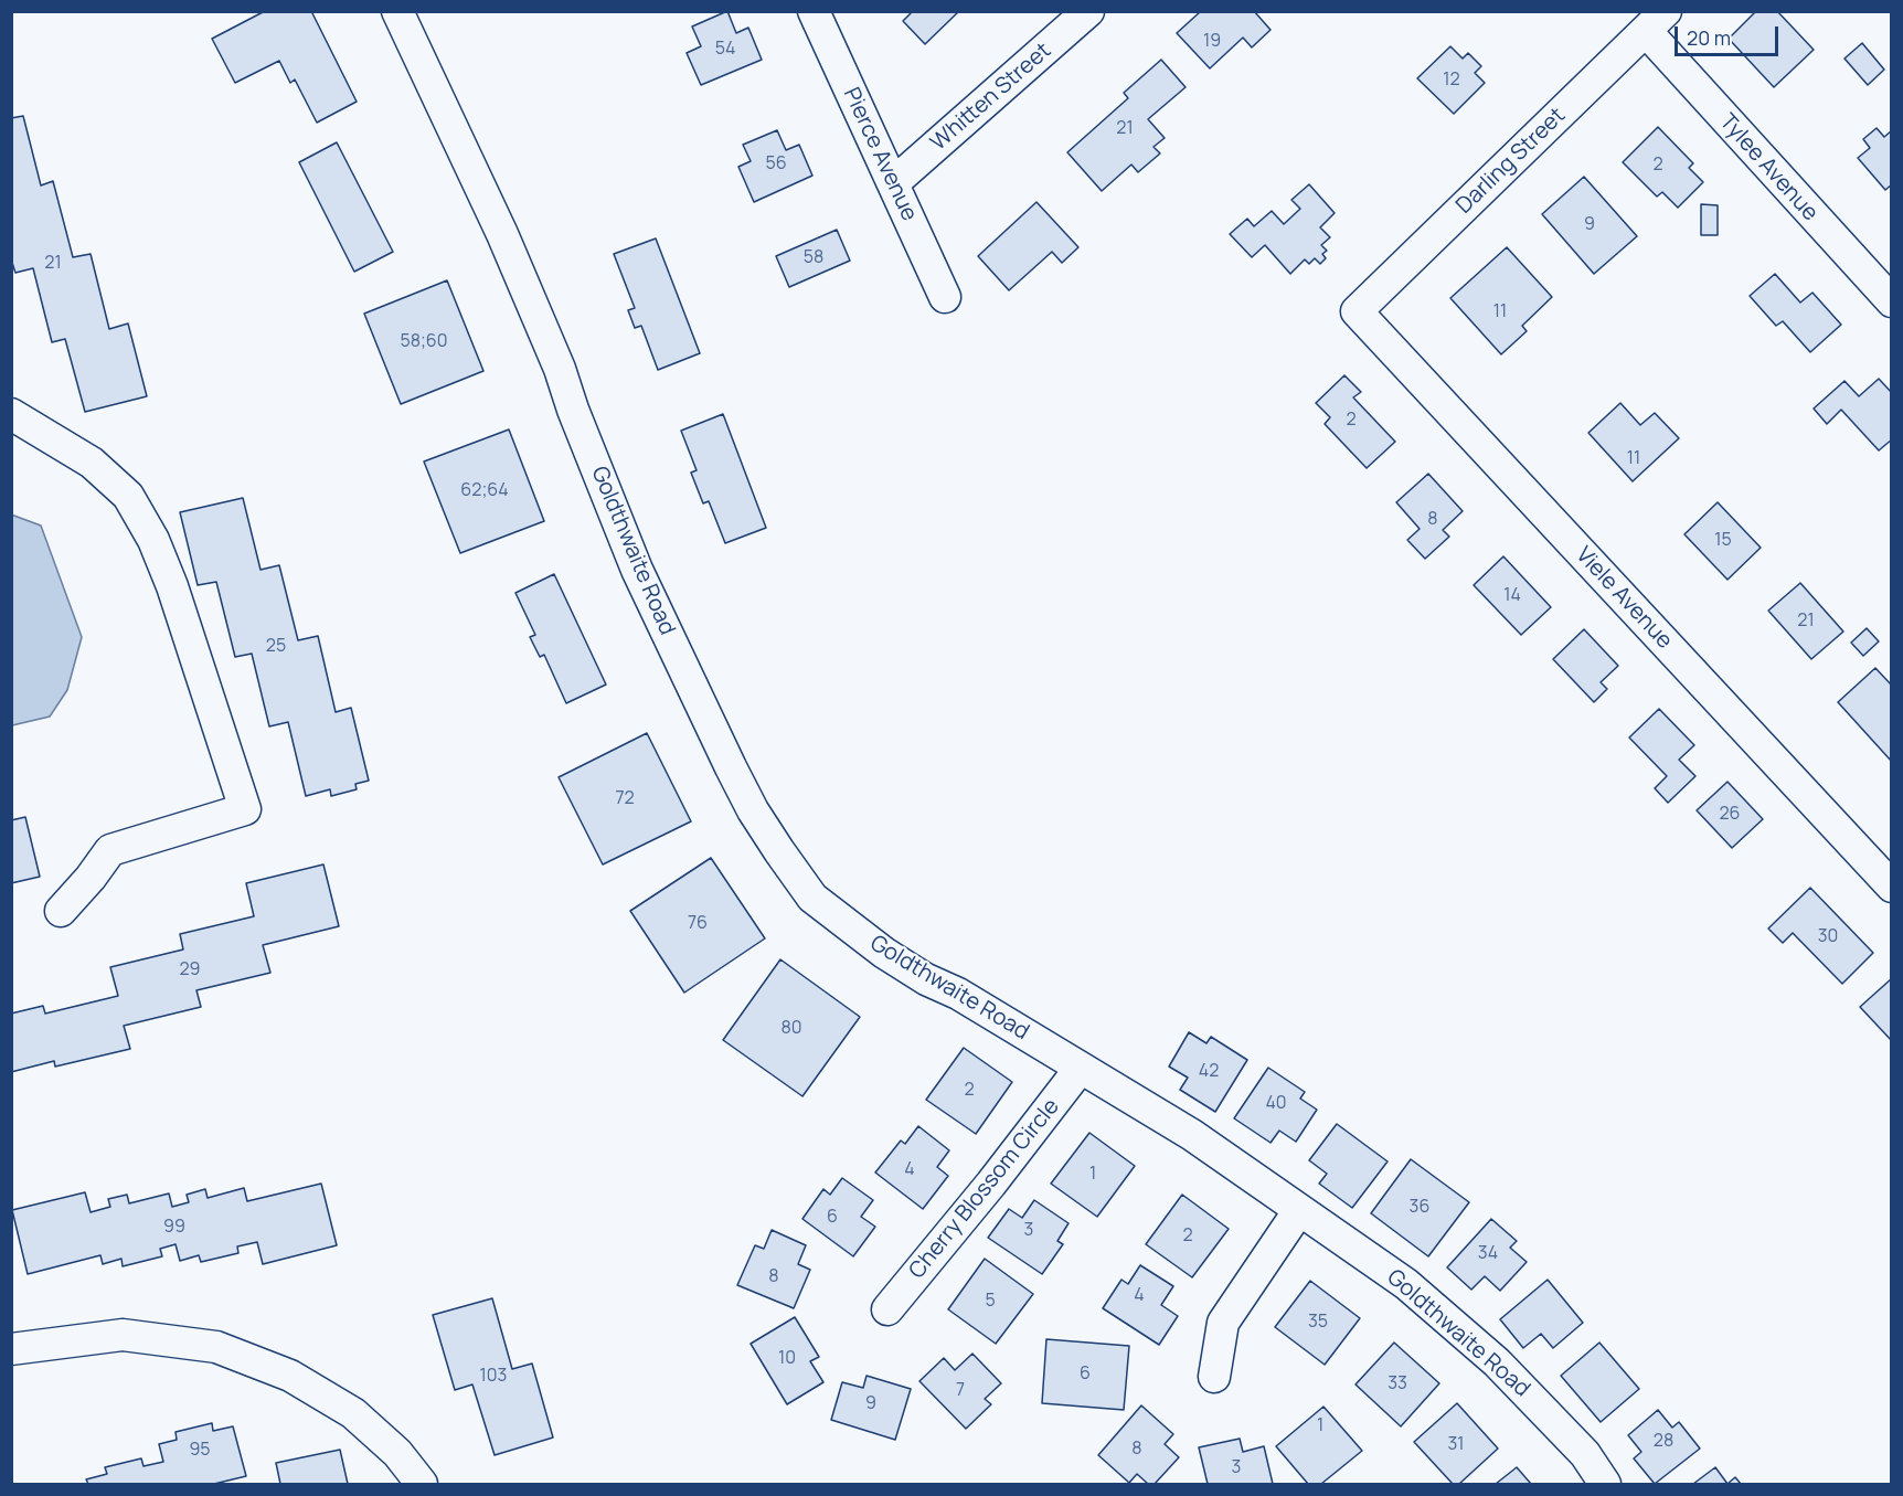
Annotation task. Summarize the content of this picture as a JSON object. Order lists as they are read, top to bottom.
{
  "streets": {
    "street": [
      "Whitten Street",
      "Pierce Avenue",
      "Darling Street",
      "Tylee Avenue",
      "Goldthwaite Road",
      "Viele Avenue",
      "Cherry Blossom Circle"
    ]
  },
  "crossings": [
    ["Whitten Street", "Pierce Avenue"],
    ["Darling Street", "Tylee Avenue"],
    ["Darling Street", "Viele Avenue"],
    ["Goldthwaite Road", "Cherry Blossom Circle"]
  ],
  "house_numbers": [
    "19",
    "54",
    "12",
    "21",
    "56",
    "2",
    "9",
    "58",
    "21",
    "11",
    "58;60",
    "2",
    "11",
    "62;64",
    "8",
    "15",
    "14",
    "21",
    "25",
    "72",
    "26",
    "76",
    "30",
    "29",
    "80",
    "42",
    "2",
    "40",
    "4",
    "1",
    "36",
    "6",
    "99",
    "3",
    "2",
    "34",
    "8",
    "4",
    "5",
    "35",
    "10",
    "6",
    "103",
    "33",
    "7",
    "9",
    "1",
    "28",
    "31",
    "8",
    "95",
    "3"
  ],
  "scale_bar": "20 m"
}
